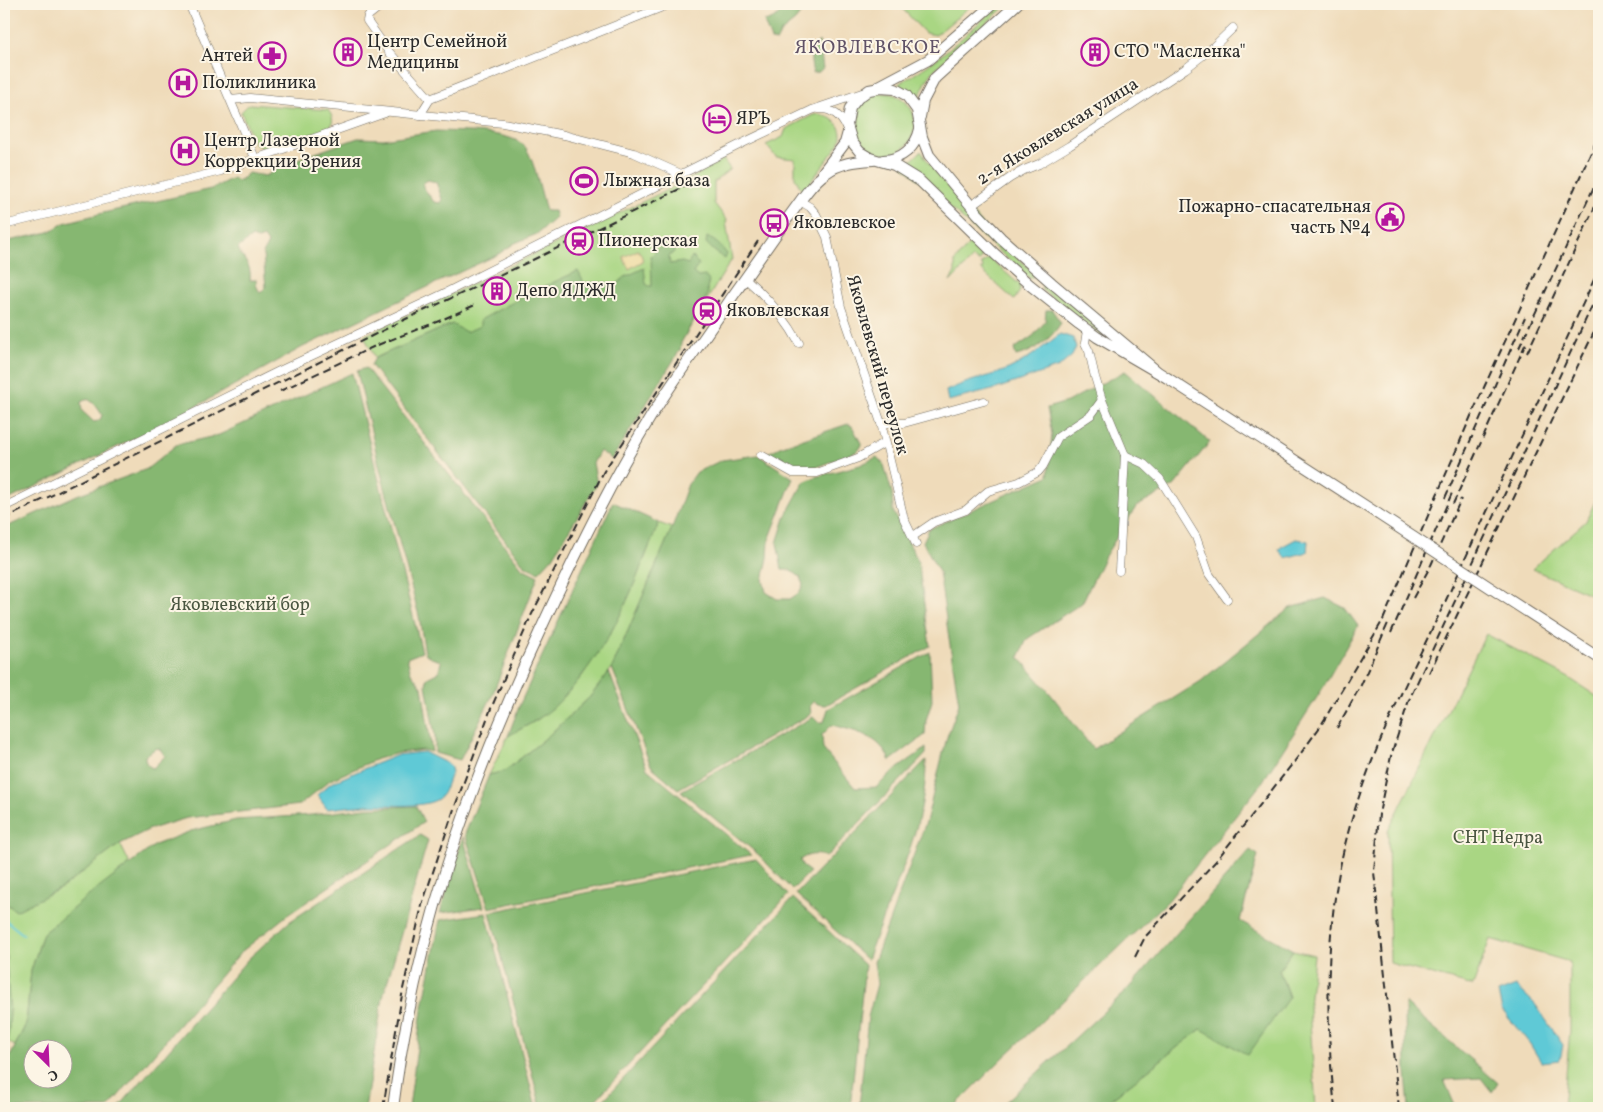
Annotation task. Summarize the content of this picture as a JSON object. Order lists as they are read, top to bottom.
{
  "streets": {
    "street": ["2-я Яковлевская улица", "Яковлевский переулок"]
  },
  "districts": ["ЯКОВЛЕВСКОЕ"],
  "parks": ["Яковлевский бор", "СНТ Недра"],
  "places": {
    "building": ["Центр Семейной Медицины", "СТО \"Масленка\"", "Депо ЯДЖД"],
    "pharmacy": ["Антей"],
    "hospital": ["Поликлиника", "Центр Лазерной Коррекции Зрения"],
    "hotel": ["ЯРЪ"],
    "sports": ["Лыжная база"],
    "public building": ["Пожарно-спасательная часть №4"],
    "bus stop": ["Яковлевское"],
    "station": ["Пионерская", "Яковлевская"]
  },
  "north": "bottom right"
}
